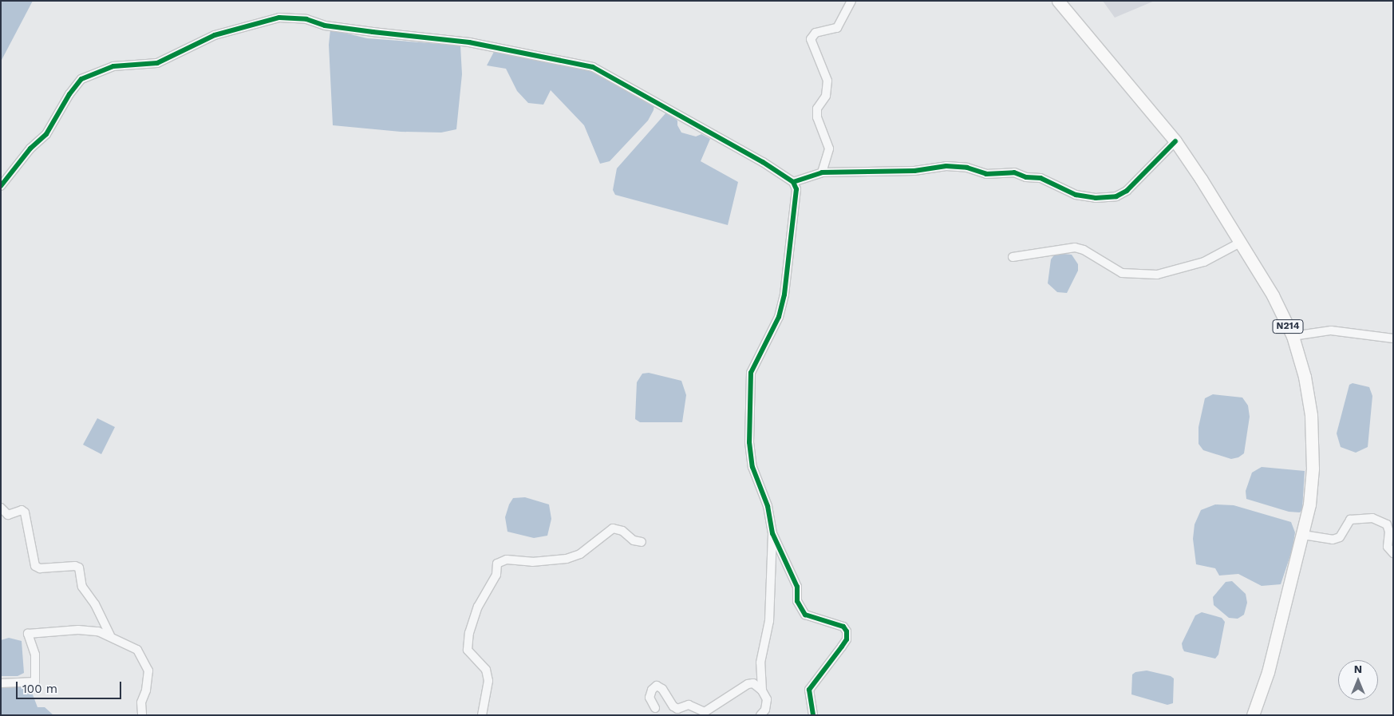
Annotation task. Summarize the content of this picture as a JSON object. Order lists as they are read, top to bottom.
{
  "streets": {
    "highway": ["N214"]
  },
  "scale_bar": "100 m",
  "north": "top"
}
